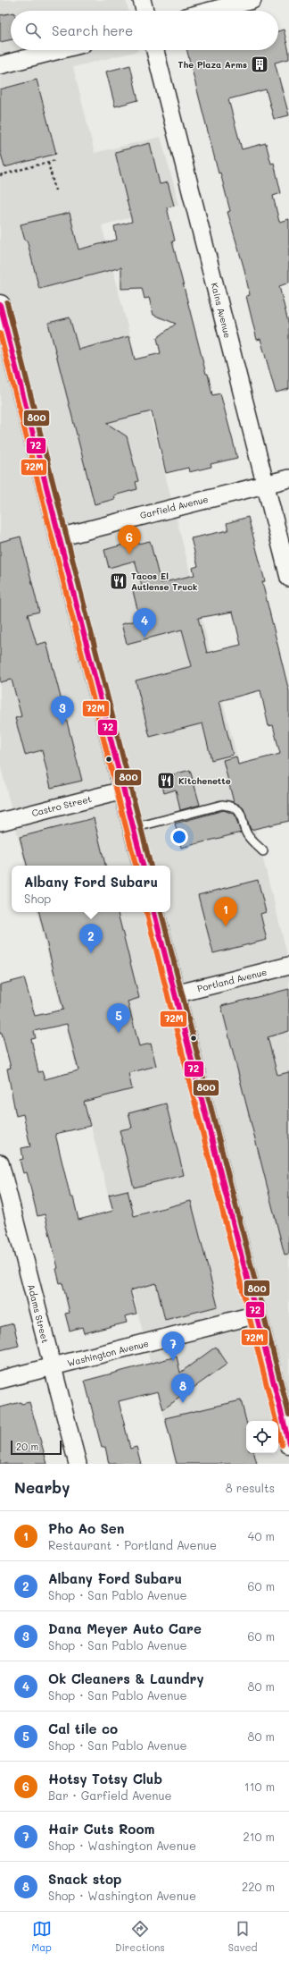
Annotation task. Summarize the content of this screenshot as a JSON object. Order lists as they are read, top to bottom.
{
  "streets": {
    "street": [
      "Kains Avenue",
      "Garfield Avenue",
      "Castro Street",
      "Portland Avenue",
      "Adams Street",
      "Washington Avenue"
    ]
  },
  "crossings": [
    ["Kains Avenue", "Garfield Avenue"],
    ["Adams Street", "Washington Avenue"]
  ],
  "places": {
    "building": ["The Plaza Arms"],
    "restaurant": ["Tacos El Autlense Truck", "Kitchenette"]
  },
  "lines": ["transit line 800", "transit line 72", "transit line 72M"],
  "scale_bar": "20 m",
  "page": {
    "search": "Search here",
    "pins": [
      "6",
      "4",
      "3",
      "1",
      "2",
      "5",
      "7",
      "8"
    ],
    "popup": ["Albany Ford Subaru", "Shop"],
    "scale": "20 m",
    "heading": ["Nearby", "8 results"],
    "list": [
      {
        "mark": "1",
        "name": "Pho Ao Sen",
        "note": "Restaurant · Portland Avenue",
        "value": "40 m"
      },
      {
        "mark": "2",
        "name": "Albany Ford Subaru",
        "note": "Shop · San Pablo Avenue",
        "value": "60 m"
      },
      {
        "mark": "3",
        "name": "Dana Meyer Auto Care",
        "note": "Shop · San Pablo Avenue",
        "value": "60 m"
      },
      {
        "mark": "4",
        "name": "Ok Cleaners & Laundry",
        "note": "Shop · San Pablo Avenue",
        "value": "80 m"
      },
      {
        "mark": "5",
        "name": "Cal tile co",
        "note": "Shop · San Pablo Avenue",
        "value": "80 m"
      },
      {
        "mark": "6",
        "name": "Hotsy Totsy Club",
        "note": "Bar · Garfield Avenue",
        "value": "110 m"
      },
      {
        "mark": "7",
        "name": "Hair Cuts Room",
        "note": "Shop · Washington Avenue",
        "value": "210 m"
      },
      {
        "mark": "8",
        "name": "Snack stop",
        "note": "Shop · Washington Avenue",
        "value": "220 m"
      }
    ],
    "nav": ["Map", "Directions", "Saved"]
  }
}
